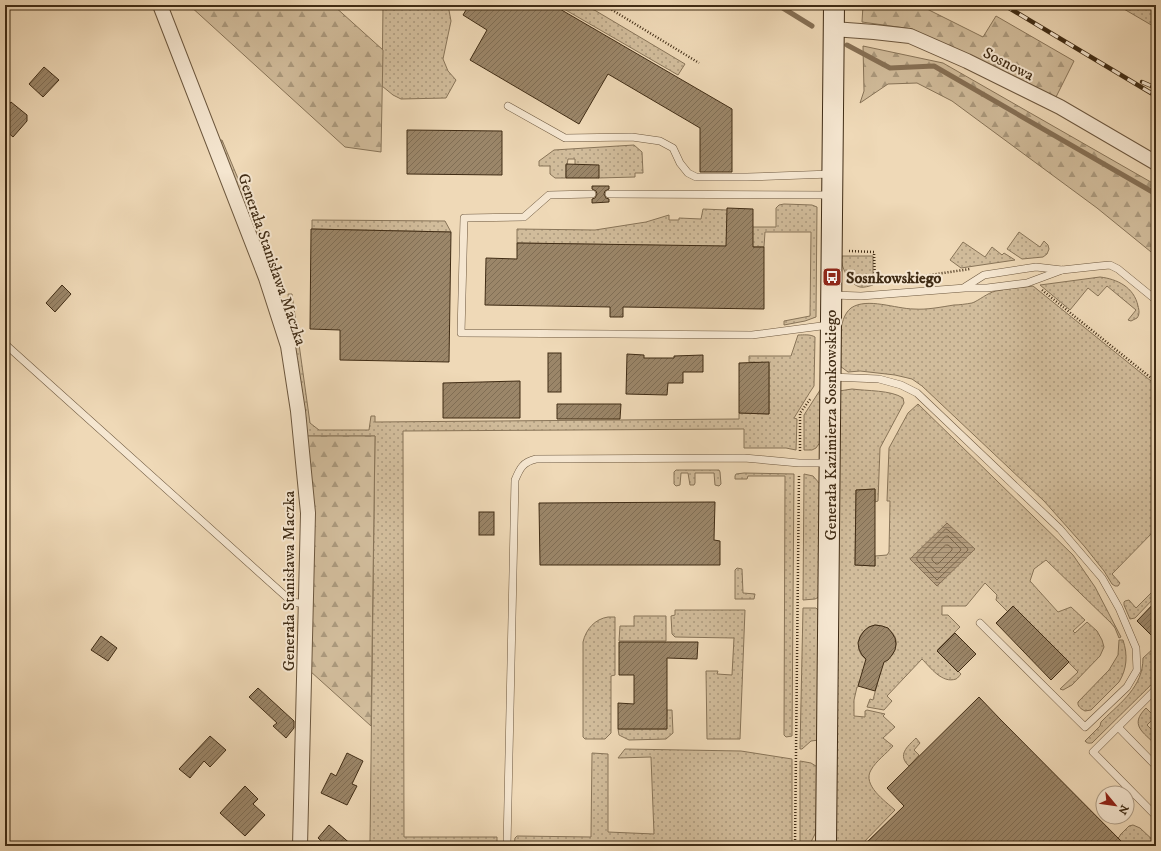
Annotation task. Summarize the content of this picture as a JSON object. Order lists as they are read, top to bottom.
{
  "streets": {
    "street": ["Sosnowa", "Generała Stanisława Maczka", "Generała Kazimierza Sosnkowskiego"]
  },
  "crossings": [
    ["Sosnowa", "Generała Kazimierza Sosnkowskiego"]
  ],
  "places": {
    "bus stop": ["Sosnkowskiego"]
  },
  "north": "bottom right"
}
